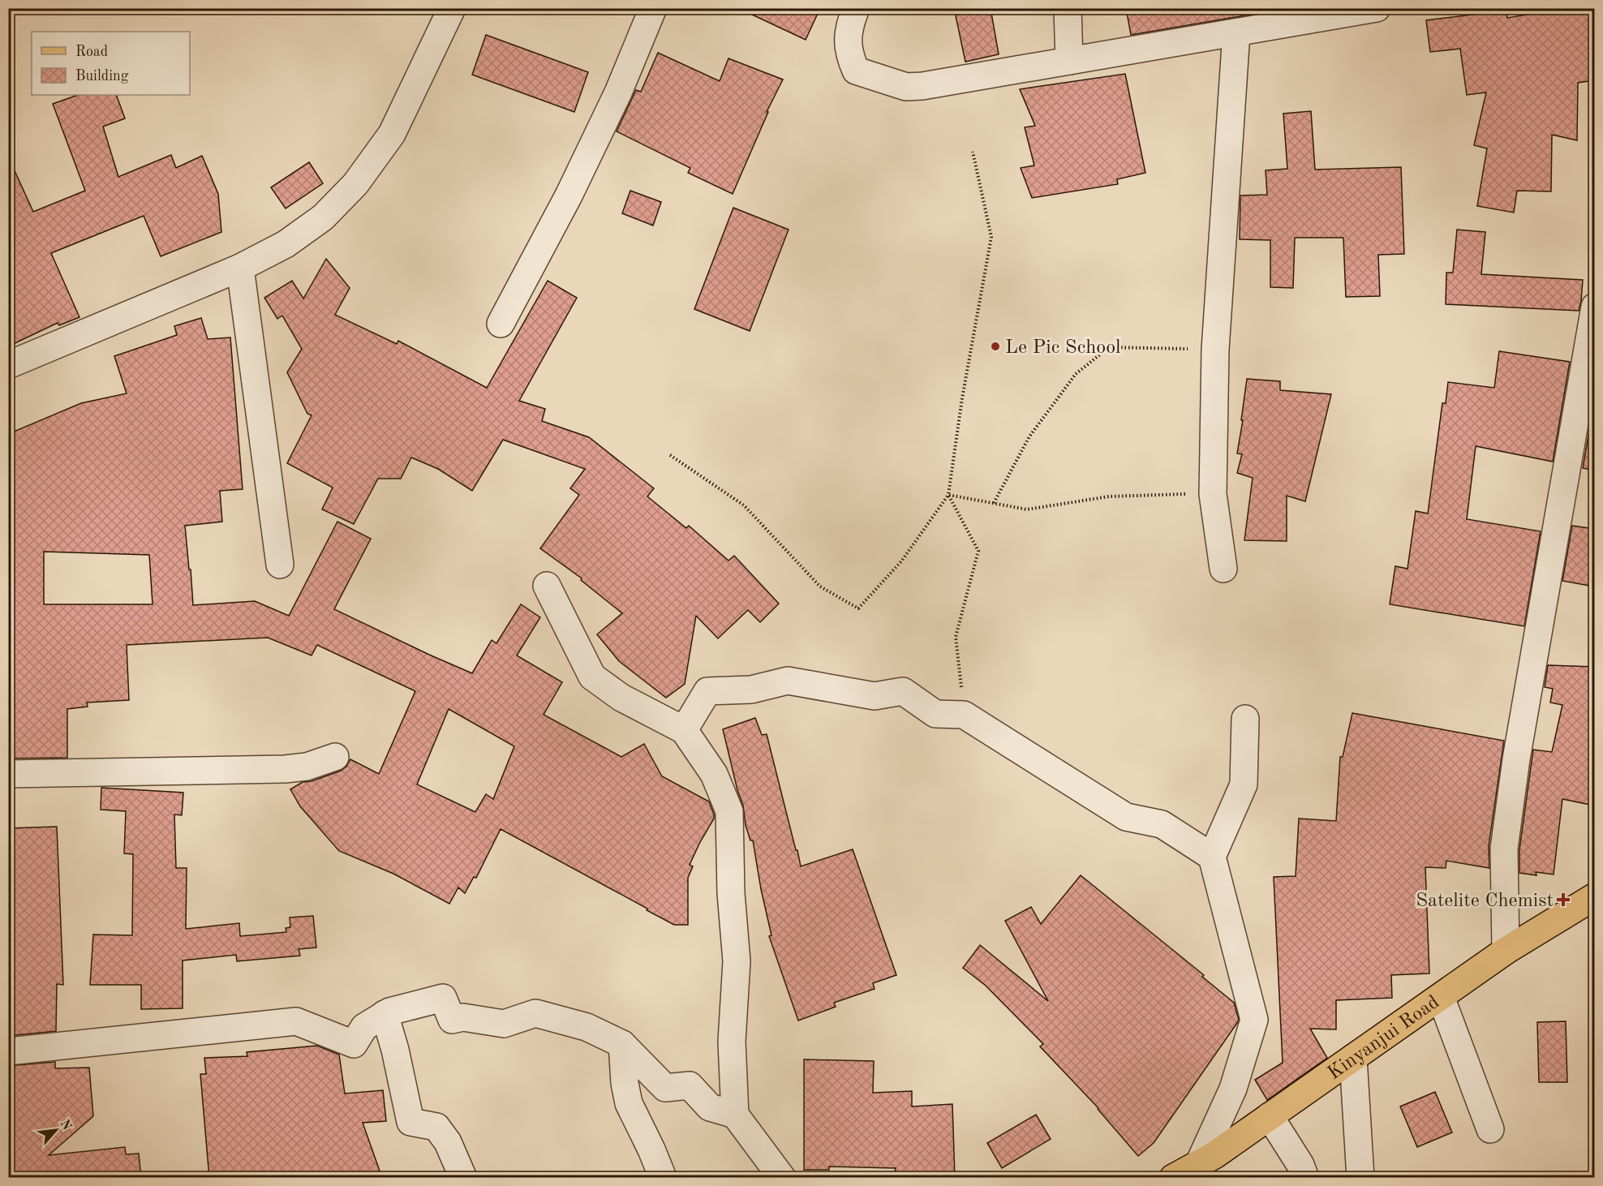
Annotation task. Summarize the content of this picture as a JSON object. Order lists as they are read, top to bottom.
{
  "streets": {
    "main road": ["Kinyanjui Road"]
  },
  "places": {
    "other": ["Le Pic School"],
    "health": ["Satelite Chemist"]
  },
  "legend": ["Road", "Building"],
  "north": "top right"
}
